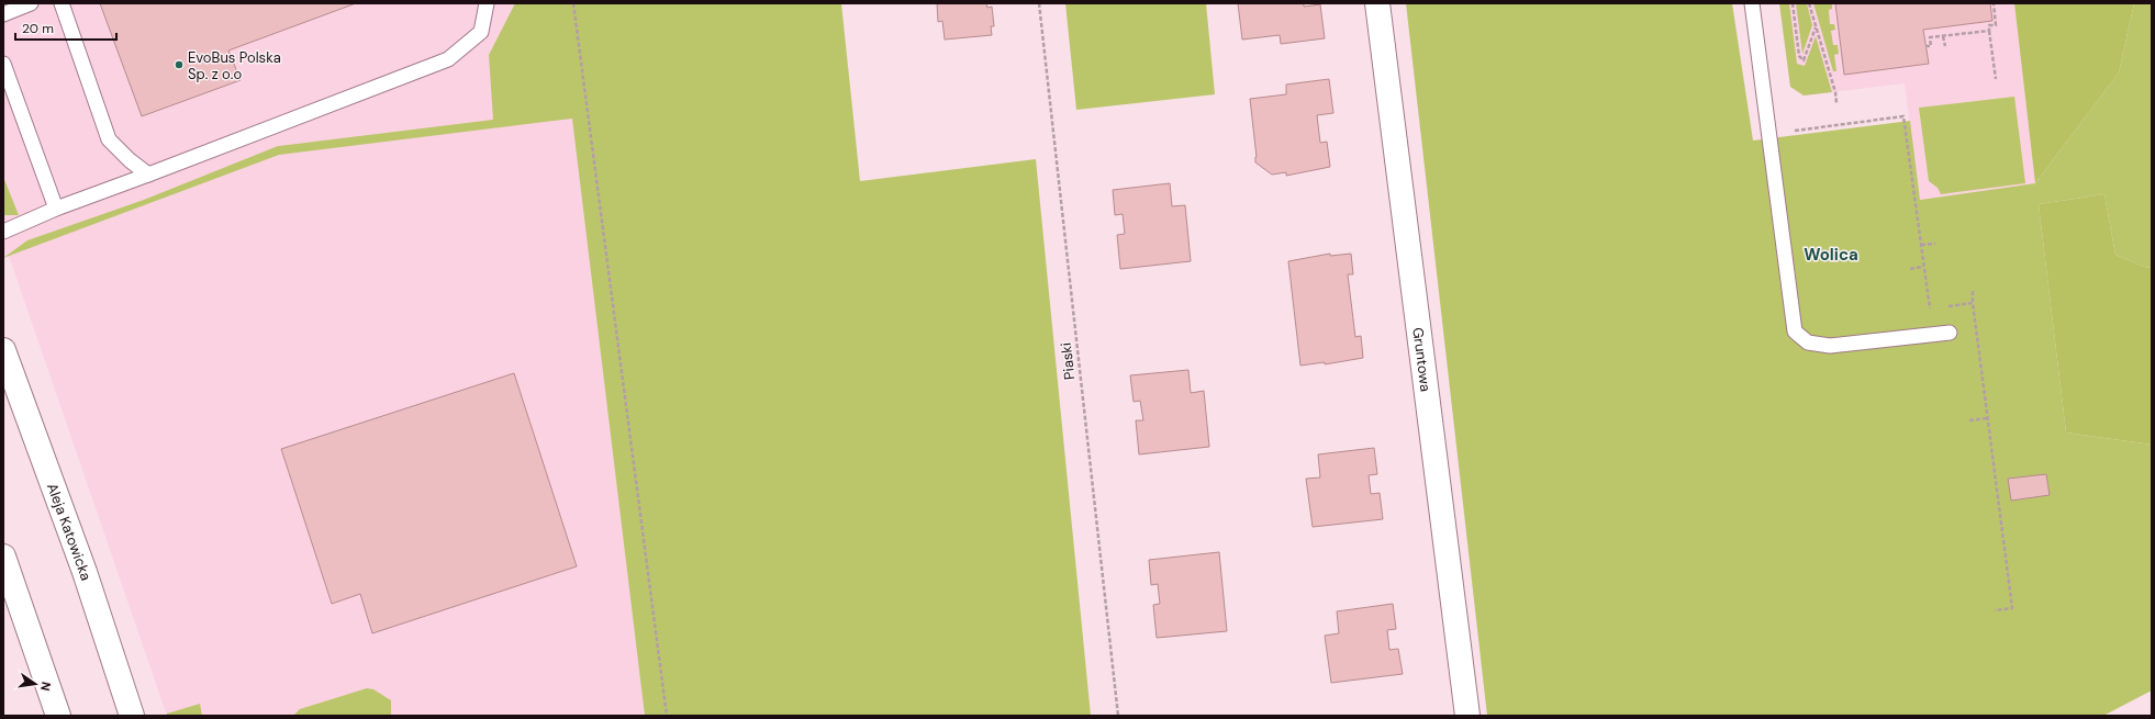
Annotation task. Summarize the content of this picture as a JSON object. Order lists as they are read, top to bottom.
{
  "streets": {
    "main road": ["Gruntowa", "Aleja Katowicka"],
    "path": ["Piaski"]
  },
  "districts": ["Wolica"],
  "places": ["EvoBus Polska Sp. z o.o"],
  "scale_bar": "20 m",
  "north": "right"
}
